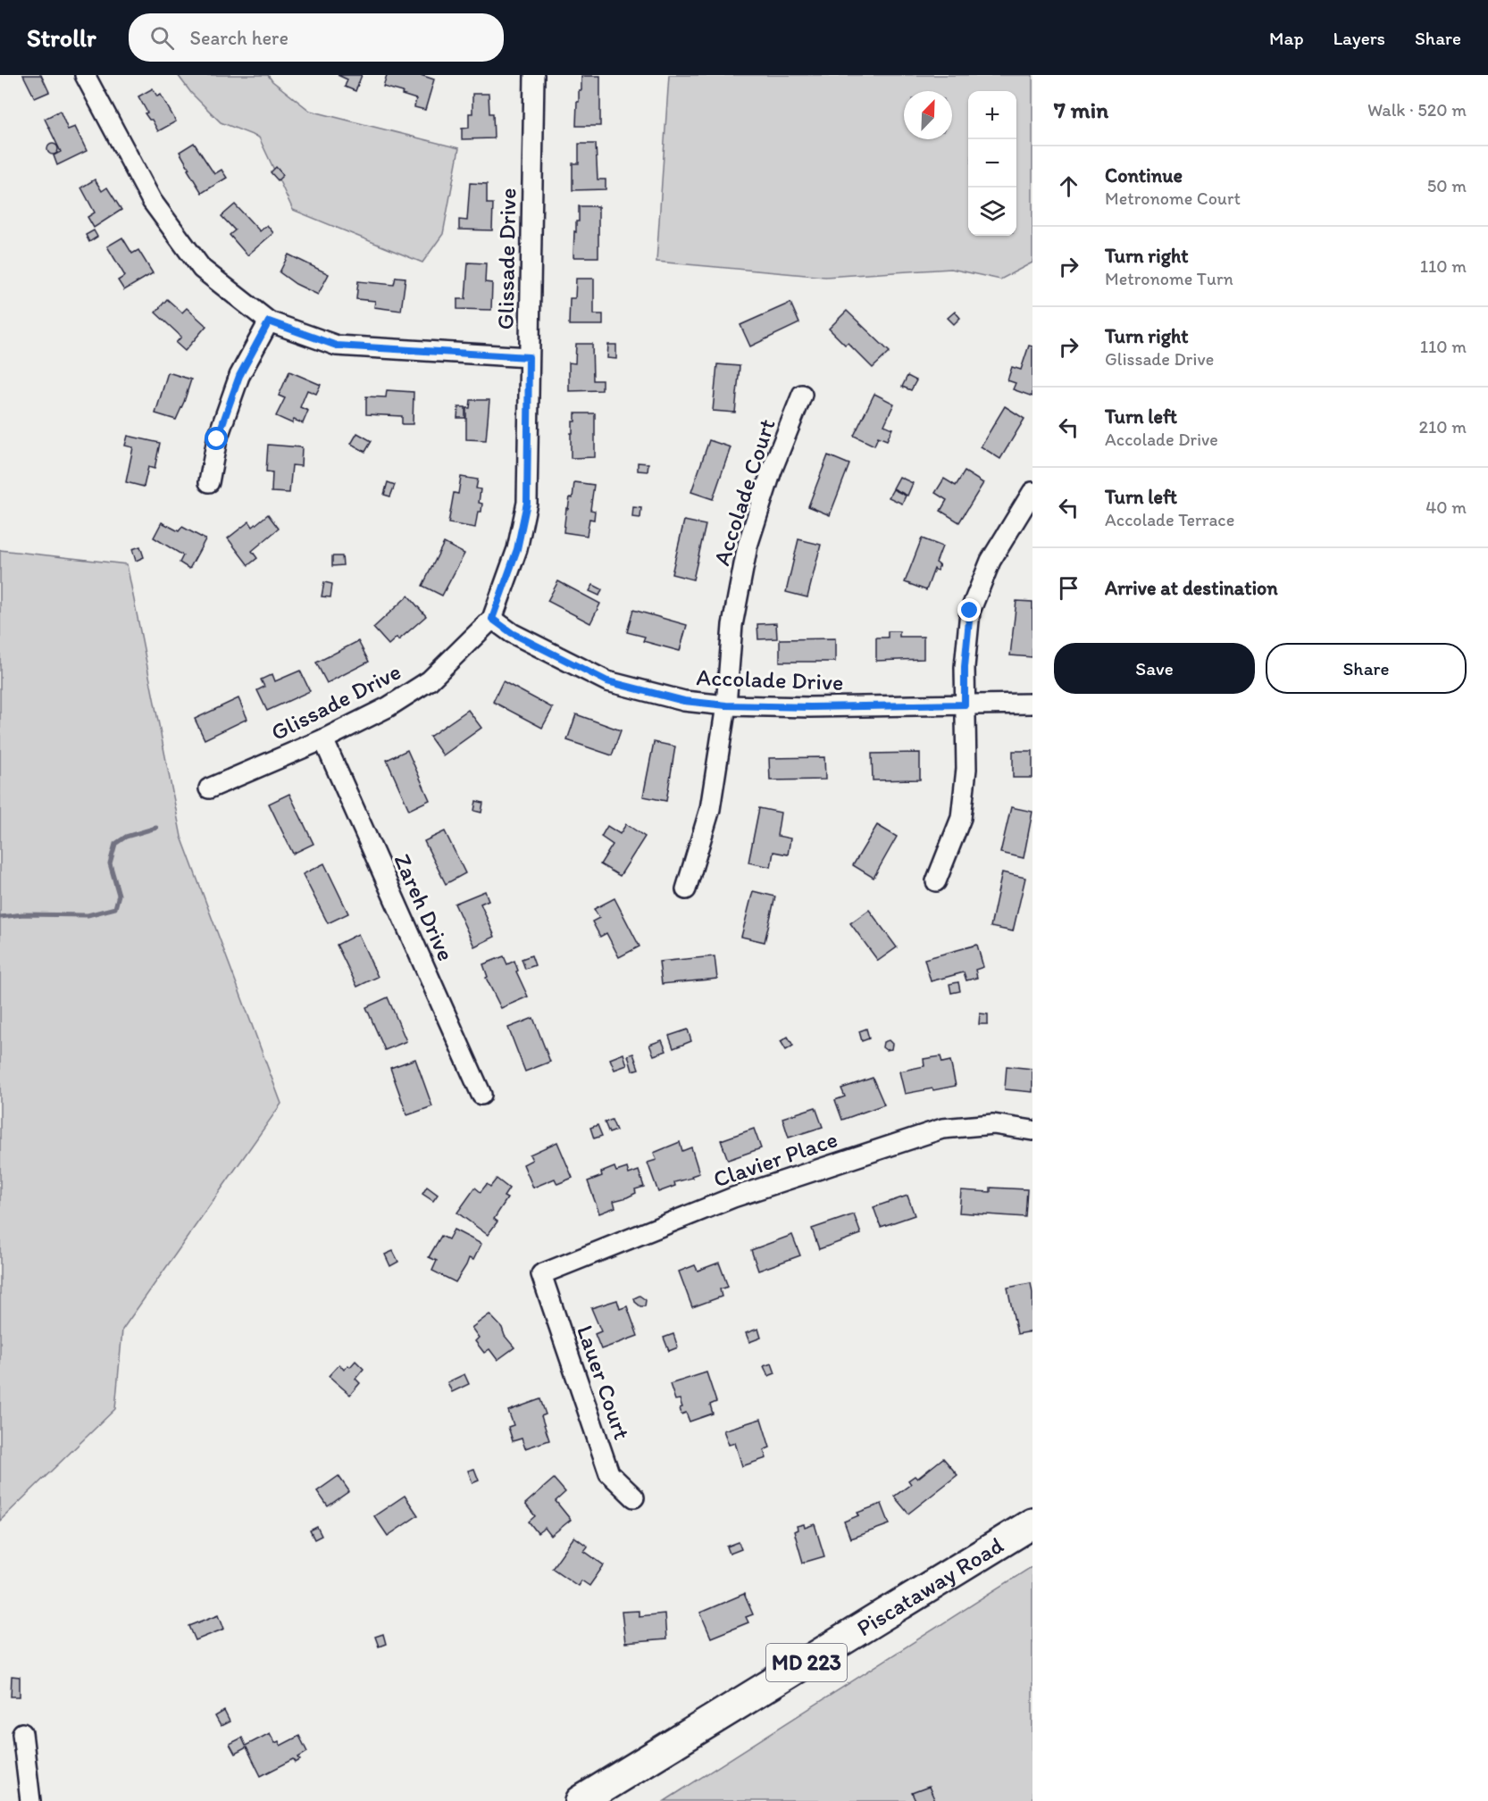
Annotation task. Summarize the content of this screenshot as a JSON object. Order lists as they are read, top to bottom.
{
  "streets": {
    "main road": ["Piscataway Road", "MD 223"],
    "street": [
      "Glissade Drive",
      "Accolade Court",
      "Accolade Drive",
      "Zareh Drive",
      "Clavier Place",
      "Lauer Court"
    ]
  },
  "crossings": [
    ["Glissade Drive", "Accolade Drive"],
    ["Glissade Drive", "Zareh Drive"],
    ["Accolade Court", "Accolade Drive"],
    ["Clavier Place", "Lauer Court"]
  ],
  "north": "top right",
  "page": {
    "header": "Strollr",
    "search": "Search here",
    "nav": ["Map", "Layers", "Share"],
    "heading": ["7 min", "Walk · 520 m"],
    "map_buttons": ["+", "−"],
    "list": [
      ["Continue", "Metronome Court", "50 m"],
      ["Turn right", "Metronome Turn", "110 m"],
      ["Turn right", "Glissade Drive", "110 m"],
      ["Turn left", "Accolade Drive", "210 m"],
      ["Turn left", "Accolade Terrace", "40 m"],
      "Arrive at destination"
    ],
    "buttons": ["Save", "Share"]
  }
}
